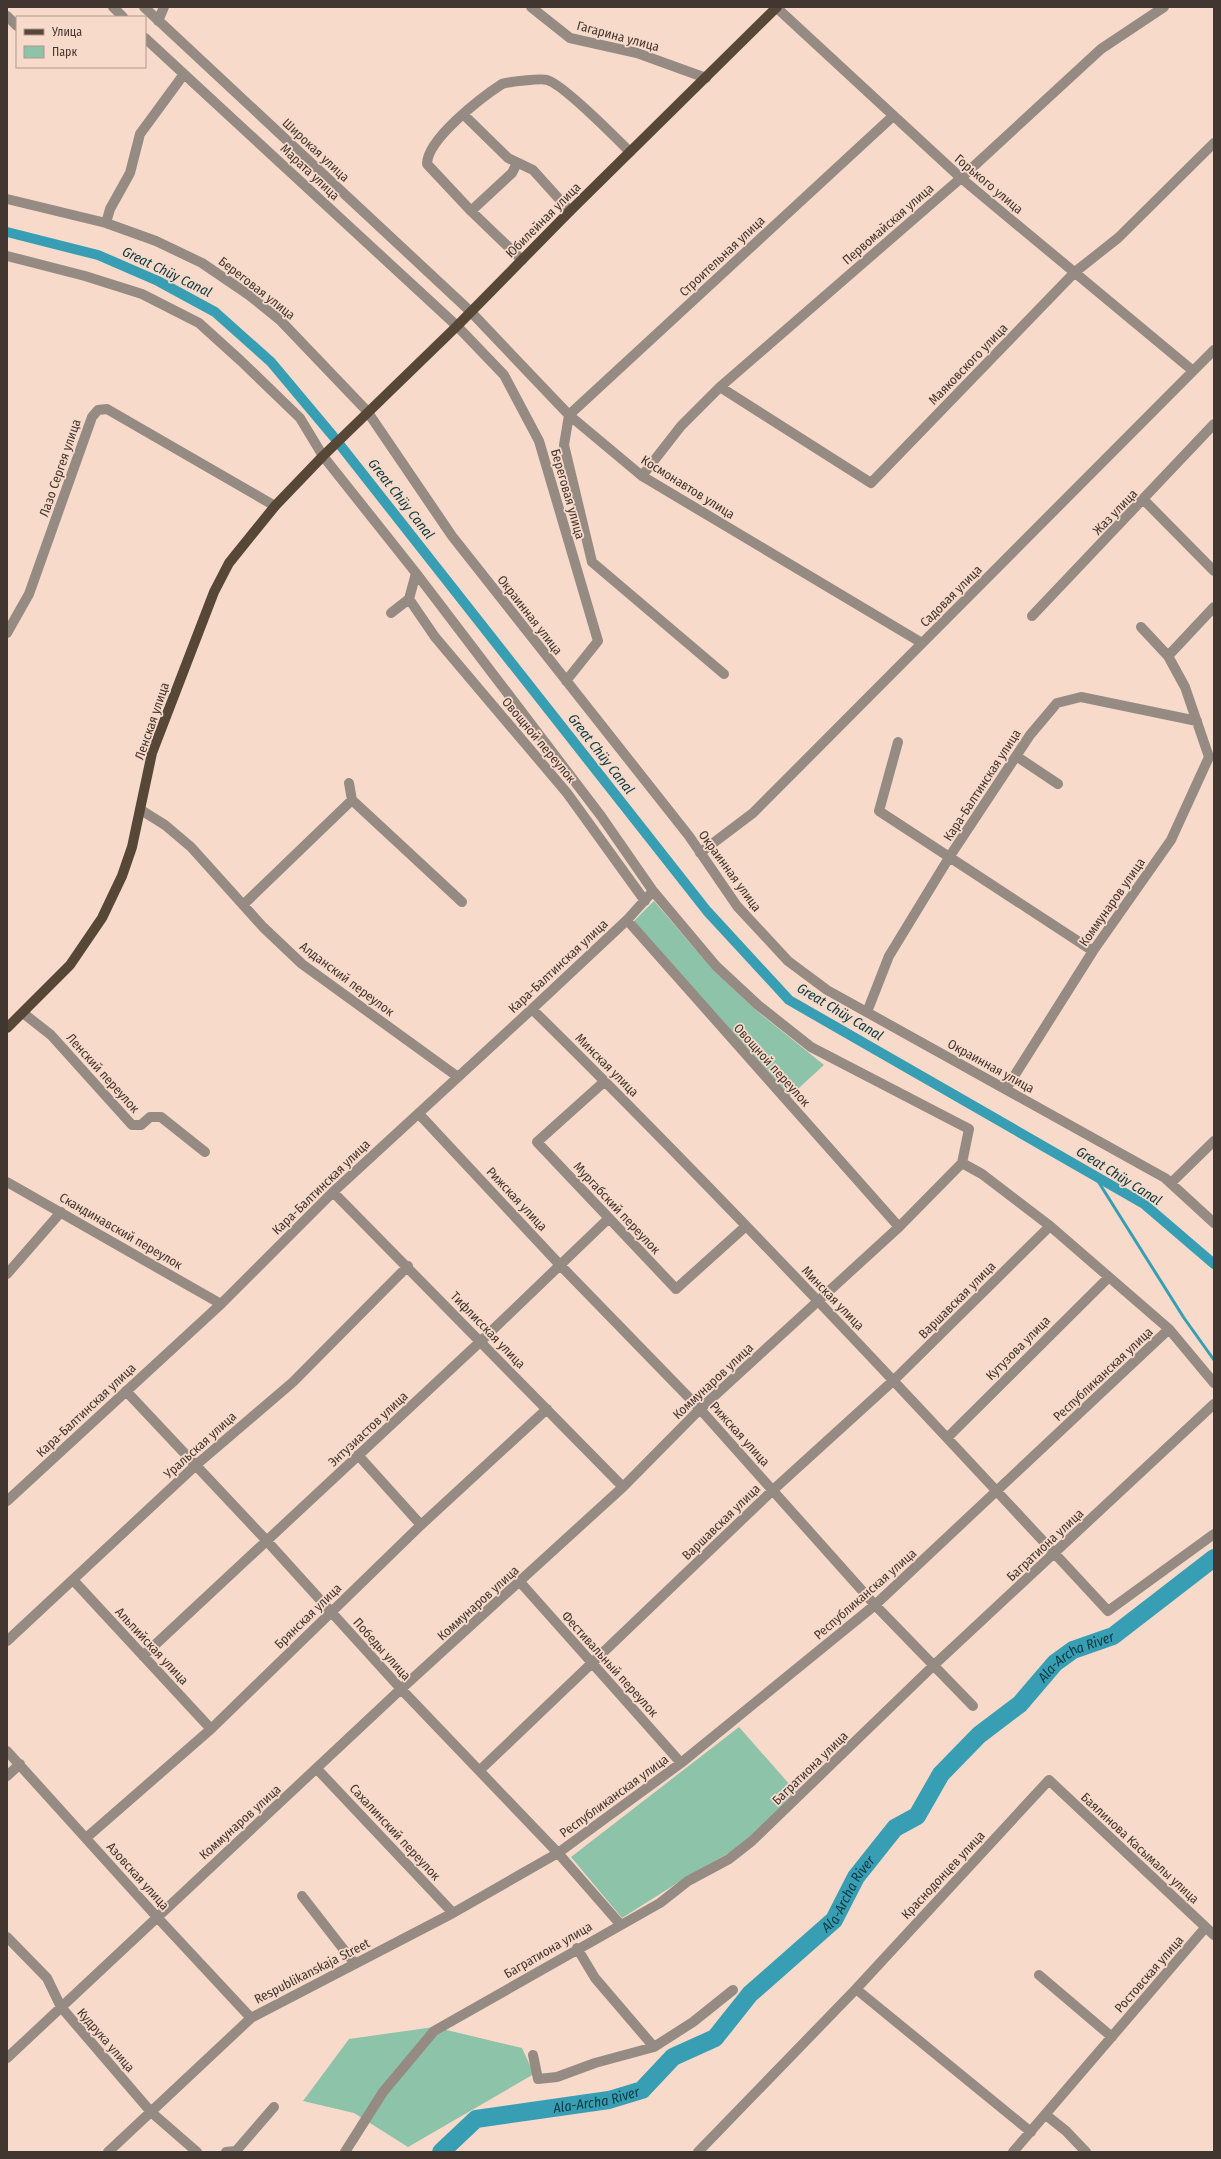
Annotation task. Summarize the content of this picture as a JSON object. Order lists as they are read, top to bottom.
{
  "streets": {
    "main road": ["Юбилейная улица", "Ленская улица"],
    "street": [
      "Гагарина улица",
      "Широкая улица",
      "Марата улица",
      "Горького улица",
      "Первомайская улица",
      "Строительная улица",
      "Береговая улица",
      "Маяковского улица",
      "Лазо Сергея улица",
      "Космонавтов улица",
      "Жаз улица",
      "Садовая улица",
      "Окраинная улица",
      "Овощной переулок",
      "Кара-Балтинская улица",
      "Коммунаров улица",
      "Алданский переулок",
      "Минская улица",
      "Ленский переулок",
      "Рижская улица",
      "Мургабский переулок",
      "Скандинавский переулок",
      "Варшавская улица",
      "Тифлисская улица",
      "Кутузова улица",
      "Республиканская улица",
      "Энтузиастов улица",
      "Уральская улица",
      "Багратиона улица",
      "Брянская улица",
      "Альпийская улица",
      "Победы улица",
      "Фестивальный переулок",
      "Сахалинский переулок",
      "Баялинова Касымалы улица",
      "Краснодонцев улица",
      "Азовская улица",
      "Respublikanskaja Street",
      "Ростовская улица",
      "Кудрука улица"
    ]
  },
  "crossings": [
    ["Гагарина улица", "Юбилейная улица"],
    ["Широкая улица", "Юбилейная улица"],
    ["Широкая улица", "Космонавтов улица"],
    ["Марата улица", "Юбилейная улица"],
    ["Марата улица", "Береговая улица"],
    ["Горького улица", "Юбилейная улица"],
    ["Горького улица", "Первомайская улица"],
    ["Горького улица", "Строительная улица"],
    ["Горького улица", "Маяковского улица"],
    ["Горького улица", "Садовая улица"],
    ["Юбилейная улица", "Береговая улица"],
    ["Юбилейная улица", "Космонавтов улица"],
    ["Юбилейная улица", "Окраинная улица"],
    ["Юбилейная улица", "Ленская улица"],
    ["Первомайская улица", "Маяковского улица"],
    ["Первомайская улица", "Космонавтов улица"],
    ["Строительная улица", "Береговая улица"],
    ["Строительная улица", "Космонавтов улица"],
    ["Береговая улица", "Космонавтов улица"],
    ["Береговая улица", "Окраинная улица"],
    ["Лазо Сергея улица", "Ленская улица"],
    ["Космонавтов улица", "Садовая улица"],
    ["Садовая улица", "Окраинная улица"],
    ["Окраинная улица", "Кара-Балтинская улица"],
    ["Окраинная улица", "Коммунаров улица"],
    ["Ленская улица", "Алданский переулок"],
    ["Ленская улица", "Ленский переулок"],
    ["Овощной переулок", "Кара-Балтинская улица"],
    ["Овощной переулок", "Коммунаров улица"],
    ["Кара-Балтинская улица", "Коммунаров улица"],
    ["Кара-Балтинская улица", "Алданский переулок"],
    ["Кара-Балтинская улица", "Минская улица"],
    ["Кара-Балтинская улица", "Рижская улица"],
    ["Кара-Балтинская улица", "Скандинавский переулок"],
    ["Кара-Балтинская улица", "Тифлисская улица"],
    ["Кара-Балтинская улица", "Победы улица"],
    ["Коммунаров улица", "Минская улица"],
    ["Коммунаров улица", "Рижская улица"],
    ["Коммунаров улица", "Тифлисская улица"],
    ["Коммунаров улица", "Победы улица"],
    ["Коммунаров улица", "Фестивальный переулок"],
    ["Коммунаров улица", "Сахалинский переулок"],
    ["Коммунаров улица", "Азовская улица"],
    ["Коммунаров улица", "Кудрука улица"],
    ["Минская улица", "Мургабский переулок"],
    ["Минская улица", "Варшавская улица"],
    ["Минская улица", "Кутузова улица"],
    ["Минская улица", "Республиканская улица"],
    ["Минская улица", "Багратиона улица"],
    ["Рижская улица", "Варшавская улица"],
    ["Рижская улица", "Республиканская улица"],
    ["Рижская улица", "Энтузиастов улица"],
    ["Рижская улица", "Багратиона улица"],
    ["Мургабский переулок", "Энтузиастов улица"],
    ["Варшавская улица", "Победы улица"],
    ["Варшавская улица", "Фестивальный переулок"],
    ["Тифлисская улица", "Энтузиастов улица"],
    ["Тифлисская улица", "Уральская улица"],
    ["Тифлисская улица", "Брянская улица"],
    ["Республиканская улица", "Победы улица"],
    ["Республиканская улица", "Фестивальный переулок"],
    ["Республиканская улица", "Respublikanskaja Street"],
    ["Энтузиастов улица", "Альпийская улица"],
    ["Энтузиастов улица", "Победы улица"],
    ["Уральская улица", "Альпийская улица"],
    ["Уральская улица", "Победы улица"],
    ["Багратиона улица", "Победы улица"],
    ["Брянская улица", "Альпийская улица"],
    ["Брянская улица", "Победы улица"],
    ["Брянская улица", "Азовская улица"],
    ["Победы улица", "Respublikanskaja Street"],
    ["Сахалинский переулок", "Respublikanskaja Street"],
    ["Баялинова Касымалы улица", "Краснодонцев улица"],
    ["Баялинова Касымалы улица", "Ростовская улица"],
    ["Азовская улица", "Respublikanskaja Street"],
    ["Respublikanskaja Street", "Кудрука улица"]
  ],
  "water": ["Great Chüy Canal", "Ala-Archa River"],
  "legend": ["Улица", "Парк"]
}
